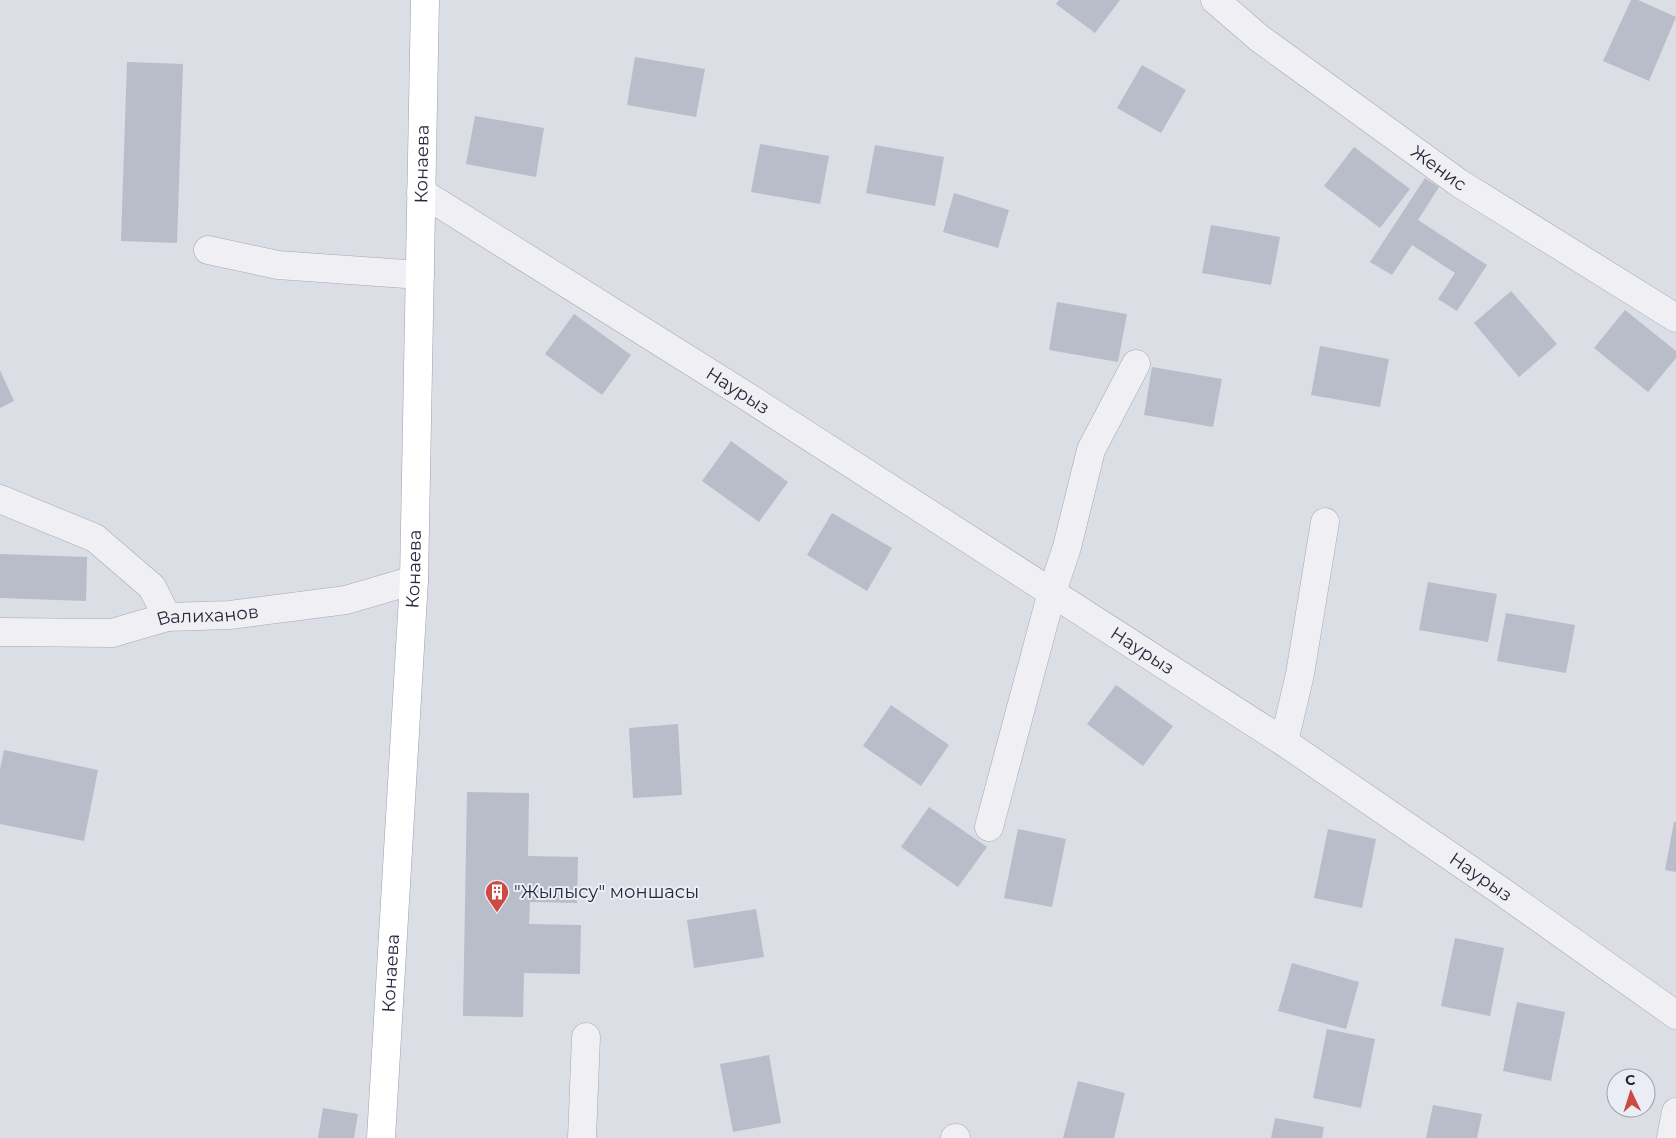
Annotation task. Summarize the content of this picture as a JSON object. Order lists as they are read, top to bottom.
{
  "streets": {
    "main road": ["Конаева"],
    "street": ["Женис", "Наурыз", "Валиханов"]
  },
  "crossings": [
    ["Конаева", "Наурыз"],
    ["Конаева", "Валиханов"]
  ],
  "places": {
    "building": ["\"Жылысу\" моншасы"]
  },
  "north": "top"
}
